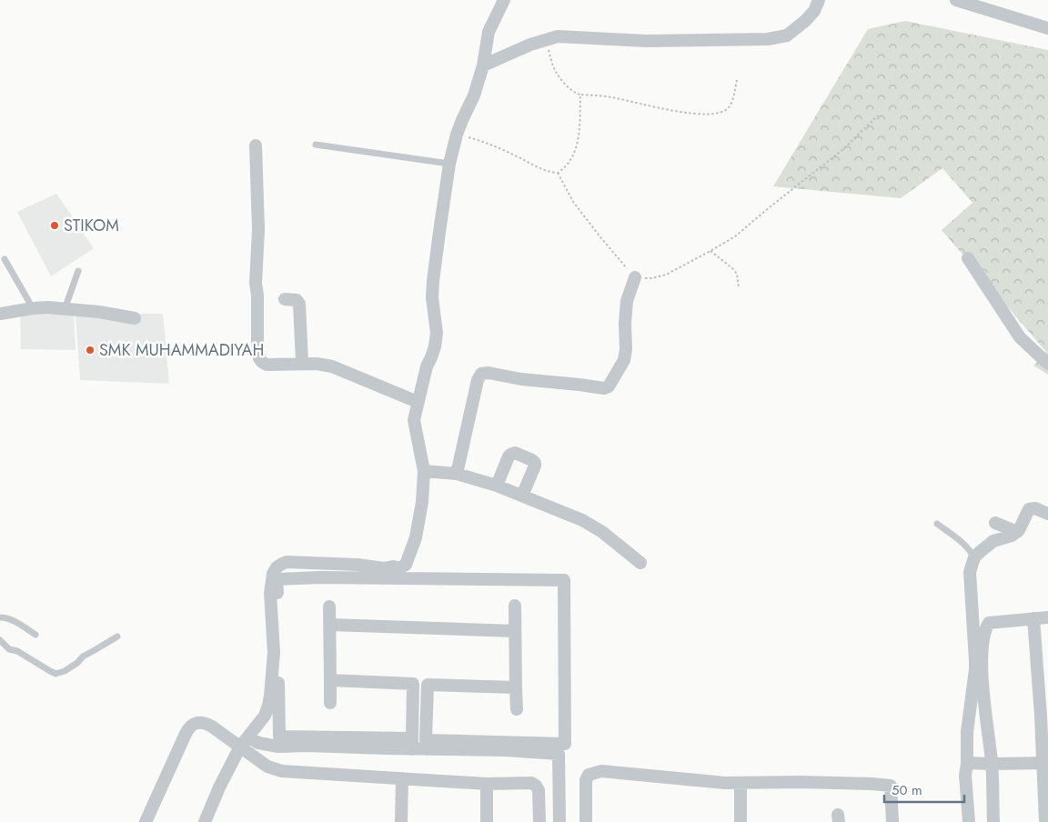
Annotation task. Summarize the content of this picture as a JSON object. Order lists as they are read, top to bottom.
{
  "places": ["STIKOM", "SMK MUHAMMADIYAH"],
  "scale_bar": "50 m"
}
